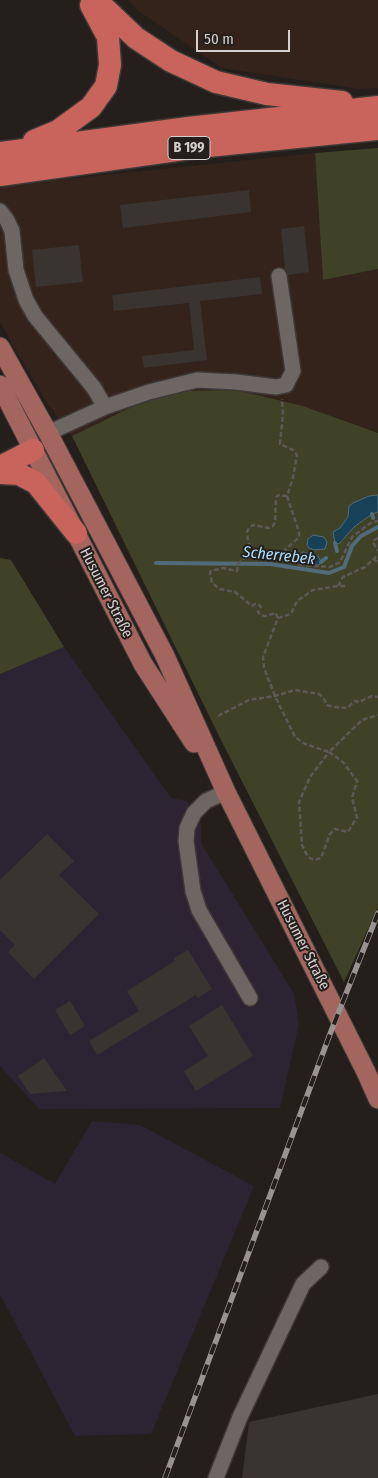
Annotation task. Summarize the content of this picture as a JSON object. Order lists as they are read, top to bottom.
{
  "streets": {
    "highway": ["B 199"],
    "main road": ["Husumer Straße"]
  },
  "water": ["Scherrebek"],
  "scale_bar": "50 m"
}
